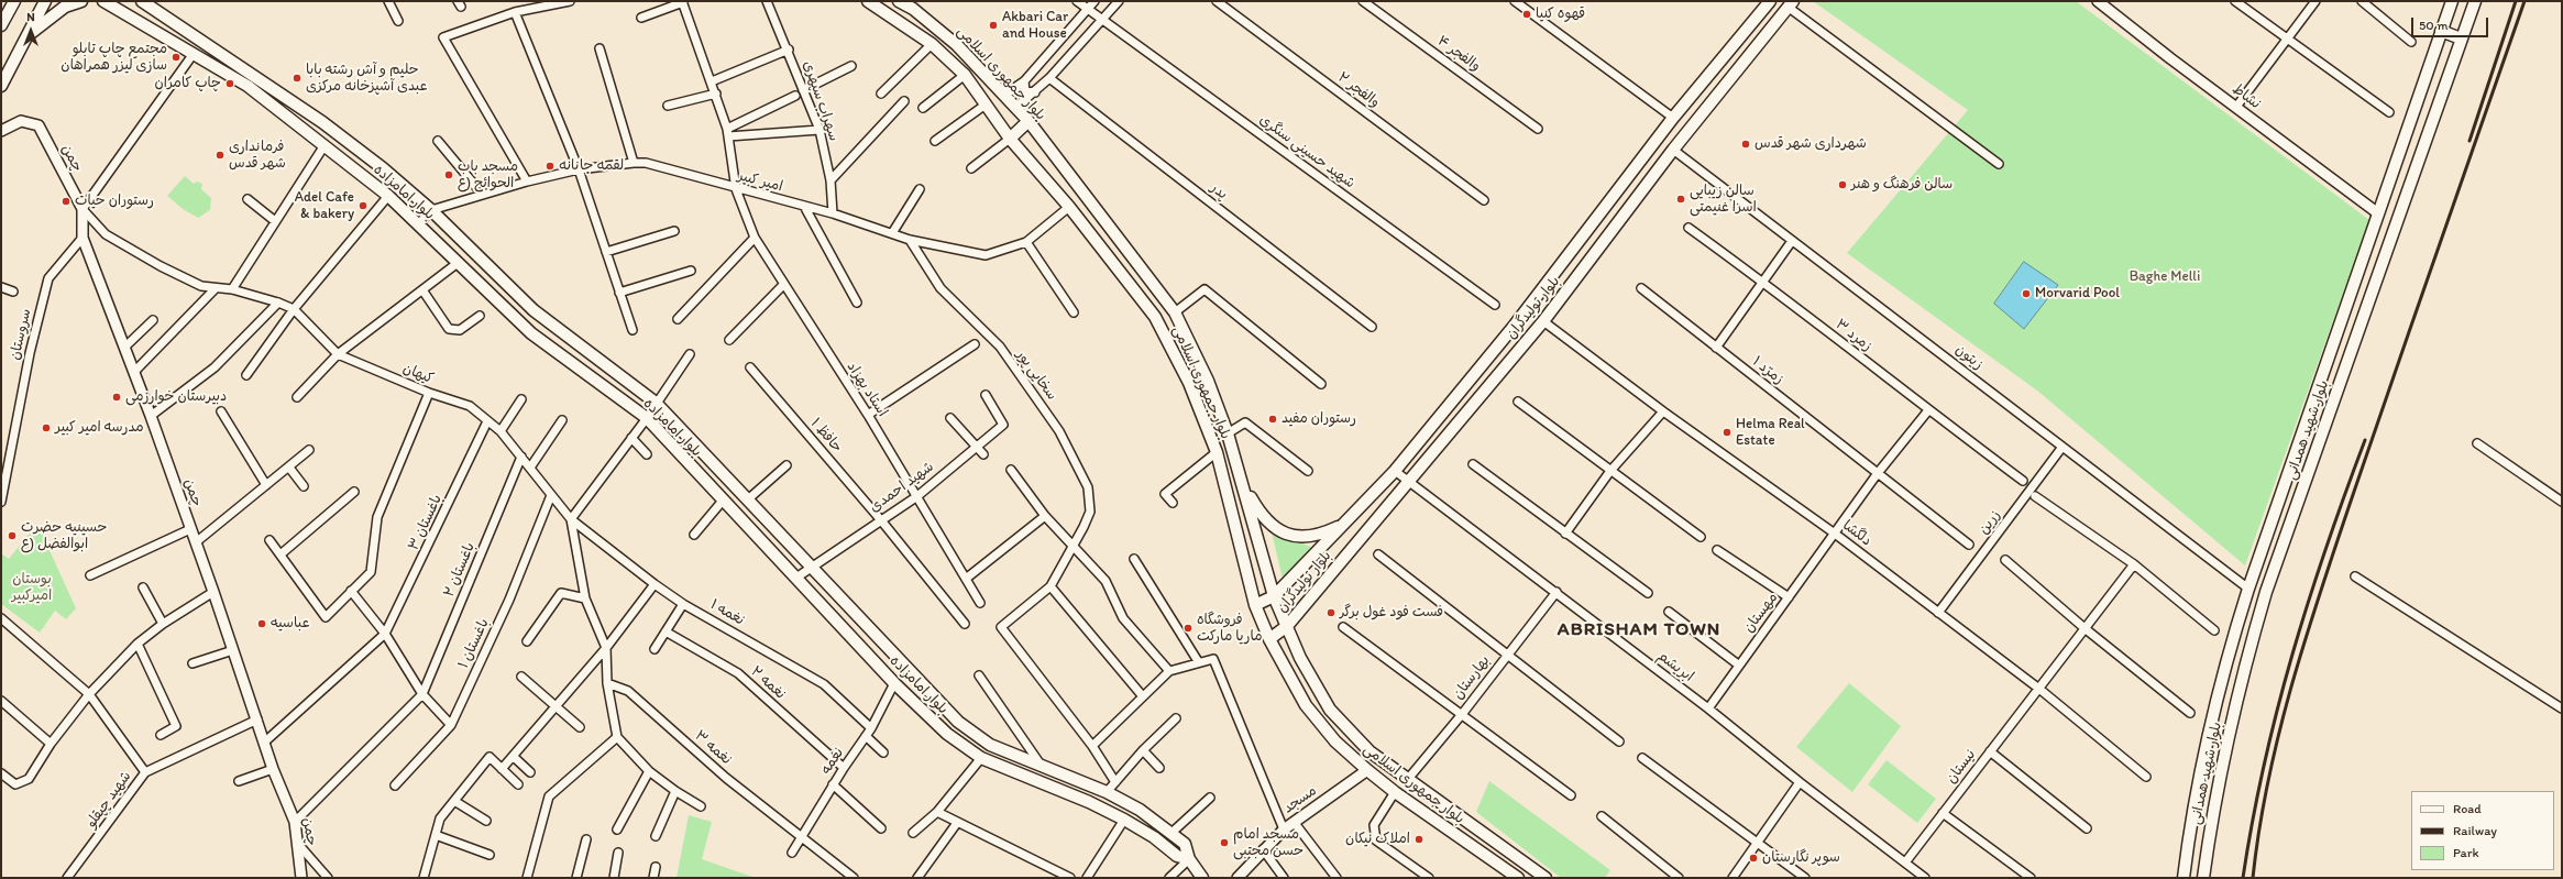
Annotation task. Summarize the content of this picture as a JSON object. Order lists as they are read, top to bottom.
{
  "streets": {
    "main road": [
      "بلوار جمهوری اسلامی",
      "بلوار امامزاده",
      "بلوار تولیدگران",
      "بلوار شهید همدانی"
    ],
    "street": [
      "والفجر ۴",
      "والفجر ۲",
      "نشاط",
      "سهراب سپهری",
      "شهید حسینی سنگری",
      "چمن",
      "امیر کبیر",
      "پدر",
      "سروستان",
      "زمرد ۳",
      "زیتون",
      "زمرّد ۱",
      "کیهان",
      "سخایی پور",
      "استاد بهزاد",
      "حافظ ۱",
      "شهید احمدی",
      "باغستان ۳",
      "زرین",
      "دلگشا",
      "باغستان ۲",
      "نغمه ۱",
      "مهستان",
      "باغستان ۱",
      "ابریشم",
      "بهارستان",
      "نغمه ۲",
      "نغمه ۳",
      "نغمه",
      "نیستان",
      "شهید چپقلو",
      "مسجد"
    ]
  },
  "crossings": [
    ["بلوار جمهوری اسلامی", "امیر کبیر"],
    ["بلوار جمهوری اسلامی", "بلوار تولیدگران"],
    ["بلوار جمهوری اسلامی", "بهارستان"],
    ["بلوار جمهوری اسلامی", "مسجد"],
    ["نشاط", "بلوار شهید همدانی"],
    ["سهراب سپهری", "امیر کبیر"],
    ["چمن", "سروستان"],
    ["چمن", "کیهان"],
    ["چمن", "شهید چپقلو"],
    ["امیر کبیر", "بلوار امامزاده"],
    ["امیر کبیر", "سخایی پور"],
    ["امیر کبیر", "استاد بهزاد"],
    ["بلوار امامزاده", "شهید احمدی"],
    ["بلوار امامزاده", "نغمه"],
    ["بلوار تولیدگران", "زیتون"],
    ["بلوار تولیدگران", "دلگشا"],
    ["بلوار تولیدگران", "ابریشم"],
    ["زمرد ۳", "مهستان"],
    ["زیتون", "بلوار شهید همدانی"],
    ["زیتون", "زرین"],
    ["زمرّد ۱", "مهستان"],
    ["کیهان", "باغستان ۳"],
    ["کیهان", "باغستان ۲"],
    ["کیهان", "نغمه ۱"],
    ["کیهان", "باغستان ۱"],
    ["استاد بهزاد", "شهید احمدی"],
    ["حافظ ۱", "شهید احمدی"],
    ["زرین", "دلگشا"],
    ["دلگشا", "مهستان"],
    ["دلگشا", "نیستان"],
    ["نغمه ۱", "نغمه"],
    ["مهستان", "ابریشم"],
    ["ابریشم", "بهارستان"],
    ["ابریشم", "نیستان"],
    ["نغمه ۲", "نغمه"],
    ["نغمه ۳", "نغمه"]
  ],
  "districts": ["ABRISHAM TOWN"],
  "parks": ["Baghe Melli", "بوستان امیرکبیر"],
  "places": [
    "قهوه کنیا",
    "Akbari Car and House",
    "مجتمع چاپ تابلو سازی لیزر همراهان",
    "حلیم و آش رشته بابا عبدی آشپزخانه مرکزی",
    "چاپ کامران",
    "شهرداری شهر قدس",
    "فرمانداری شهر قدس",
    "لقمه جانانه",
    "مسجد باب الحوائج (ع",
    "سالن فرهنگ و هنر",
    "سالن زیبایی اسرا غنیمتی",
    "رستوران حیات",
    "Adel Cafe & bakery",
    "Morvarid Pool",
    "دبیرستان خوارزمی",
    "رستوران مفید",
    "مدرسه امیر کبیر",
    "Helma Real Estate",
    "حسینیه حضرت ابوالفضل (ع",
    "فست فود غول برگر",
    "عباسیه",
    "فروشگاه ماریا مارکت",
    "املاک نیکان",
    "مسجد امام حسن مجتبی",
    "سوپر نگارستان"
  ],
  "legend": ["Road", "Railway", "Park"],
  "scale_bar": "50 m",
  "north": "top"
}
